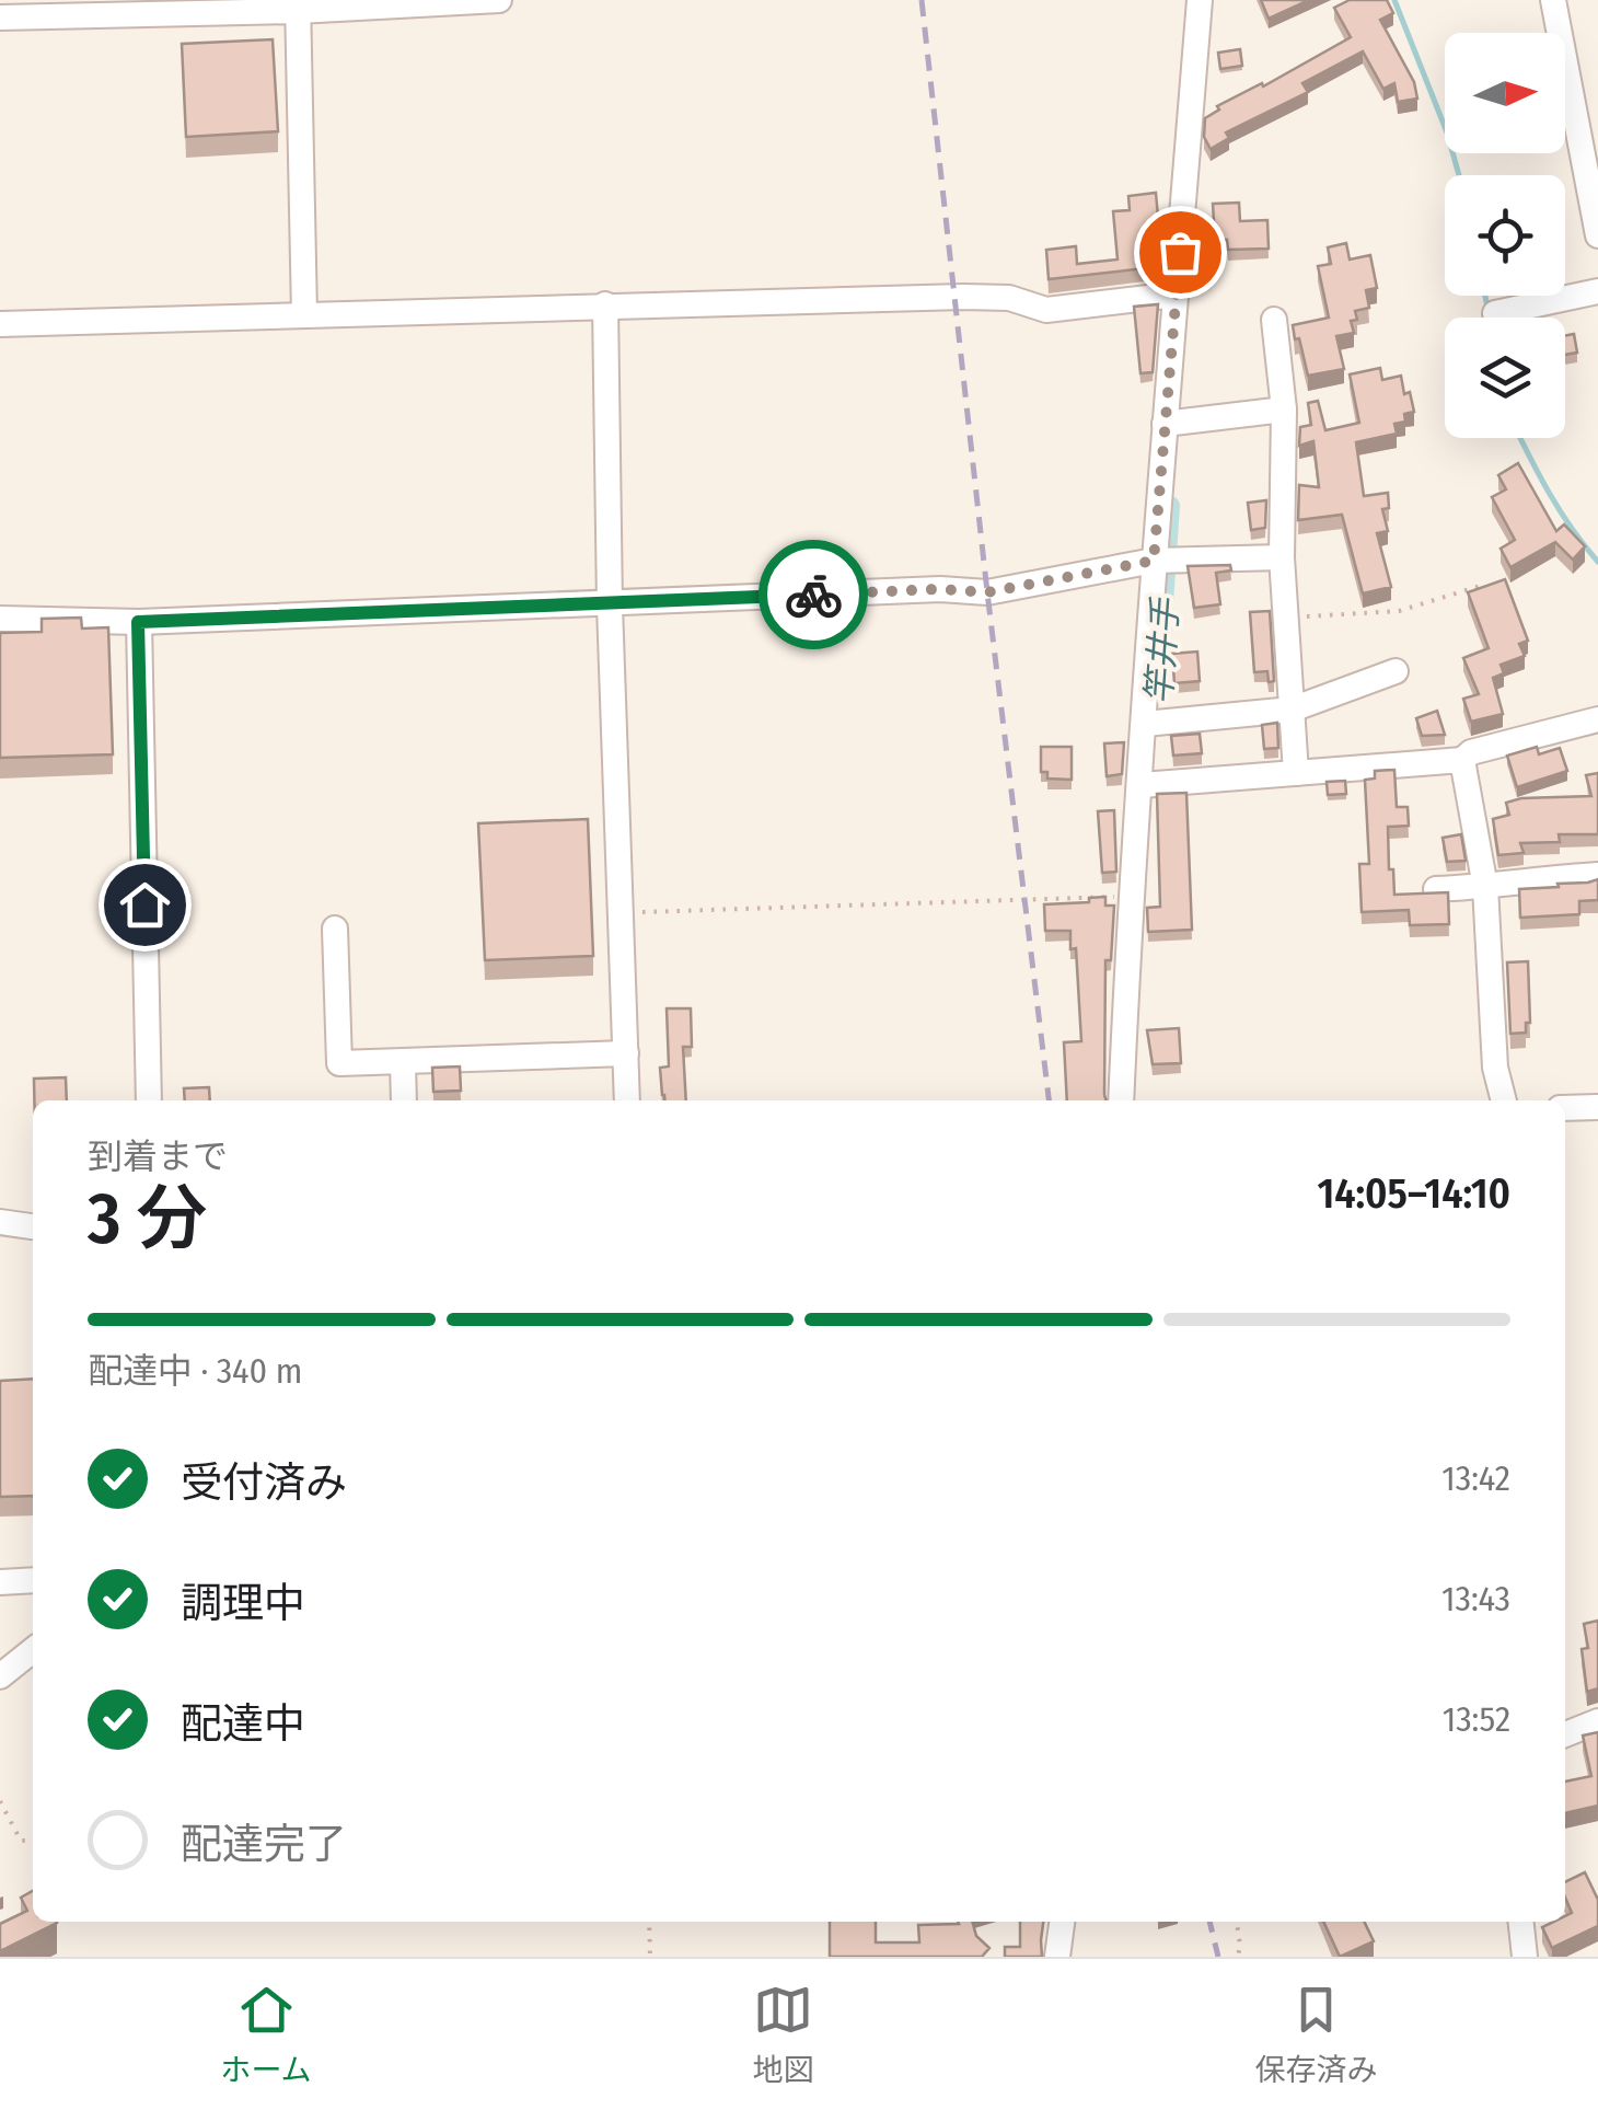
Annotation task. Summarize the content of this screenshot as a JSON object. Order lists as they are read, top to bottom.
{
  "water": ["竿井手"],
  "north": "right",
  "page": {
    "heading": ["3 分", "到着まで", "14:05–14:10"],
    "bar": "配達中 · 340 m",
    "list": [
      ["受付済み", "13:42"],
      ["調理中", "13:43"],
      ["配達中", "13:52"],
      "配達完了"
    ],
    "tabs": ["ホーム", "地図", "保存済み"]
  }
}
